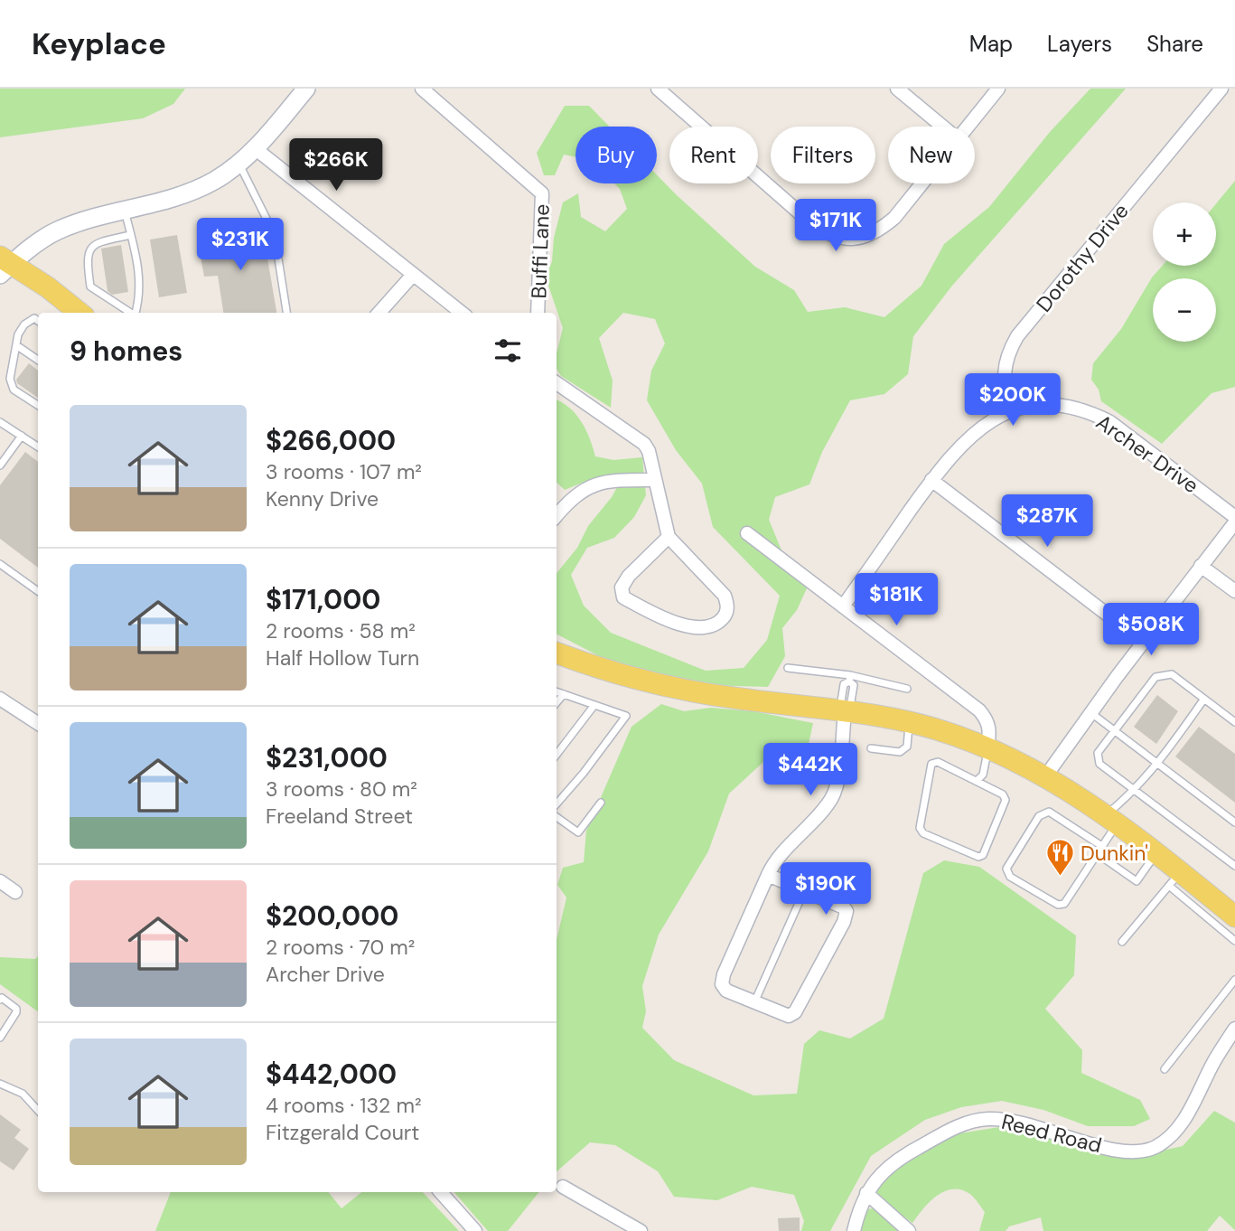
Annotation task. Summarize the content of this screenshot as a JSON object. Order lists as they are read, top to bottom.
{
  "streets": {
    "street": [
      "Buffi Lane",
      "Dorothy Drive",
      "Archer Drive",
      "Reed Road"
    ]
  },
  "crossings": [
    ["Dorothy Drive", "Archer Drive"]
  ],
  "places": {
    "restaurant": ["Dunkin'"]
  },
  "page": {
    "header": "Keyplace",
    "nav": ["Map", "Layers", "Share"],
    "chip": [
      "Buy",
      "Rent",
      "Filters",
      "New"
    ],
    "price": [
      "$266K",
      "$171K",
      "$231K",
      "$200K",
      "$287K",
      "$181K",
      "$508K",
      "$442K",
      "$190K"
    ],
    "map_buttons": ["+", "−"],
    "heading": "9 homes",
    "list": [
      {
        "name": "$266,000",
        "note": "3 rooms · 107 m² · Kenny Drive"
      },
      {
        "name": "$171,000",
        "note": "2 rooms · 58 m² · Half Hollow Turn"
      },
      {
        "name": "$231,000",
        "note": "3 rooms · 80 m² · Freeland Street"
      },
      {
        "name": "$200,000",
        "note": "2 rooms · 70 m² · Archer Drive"
      },
      {
        "name": "$442,000",
        "note": "4 rooms · 132 m² · Fitzgerald Court"
      }
    ]
  }
}
